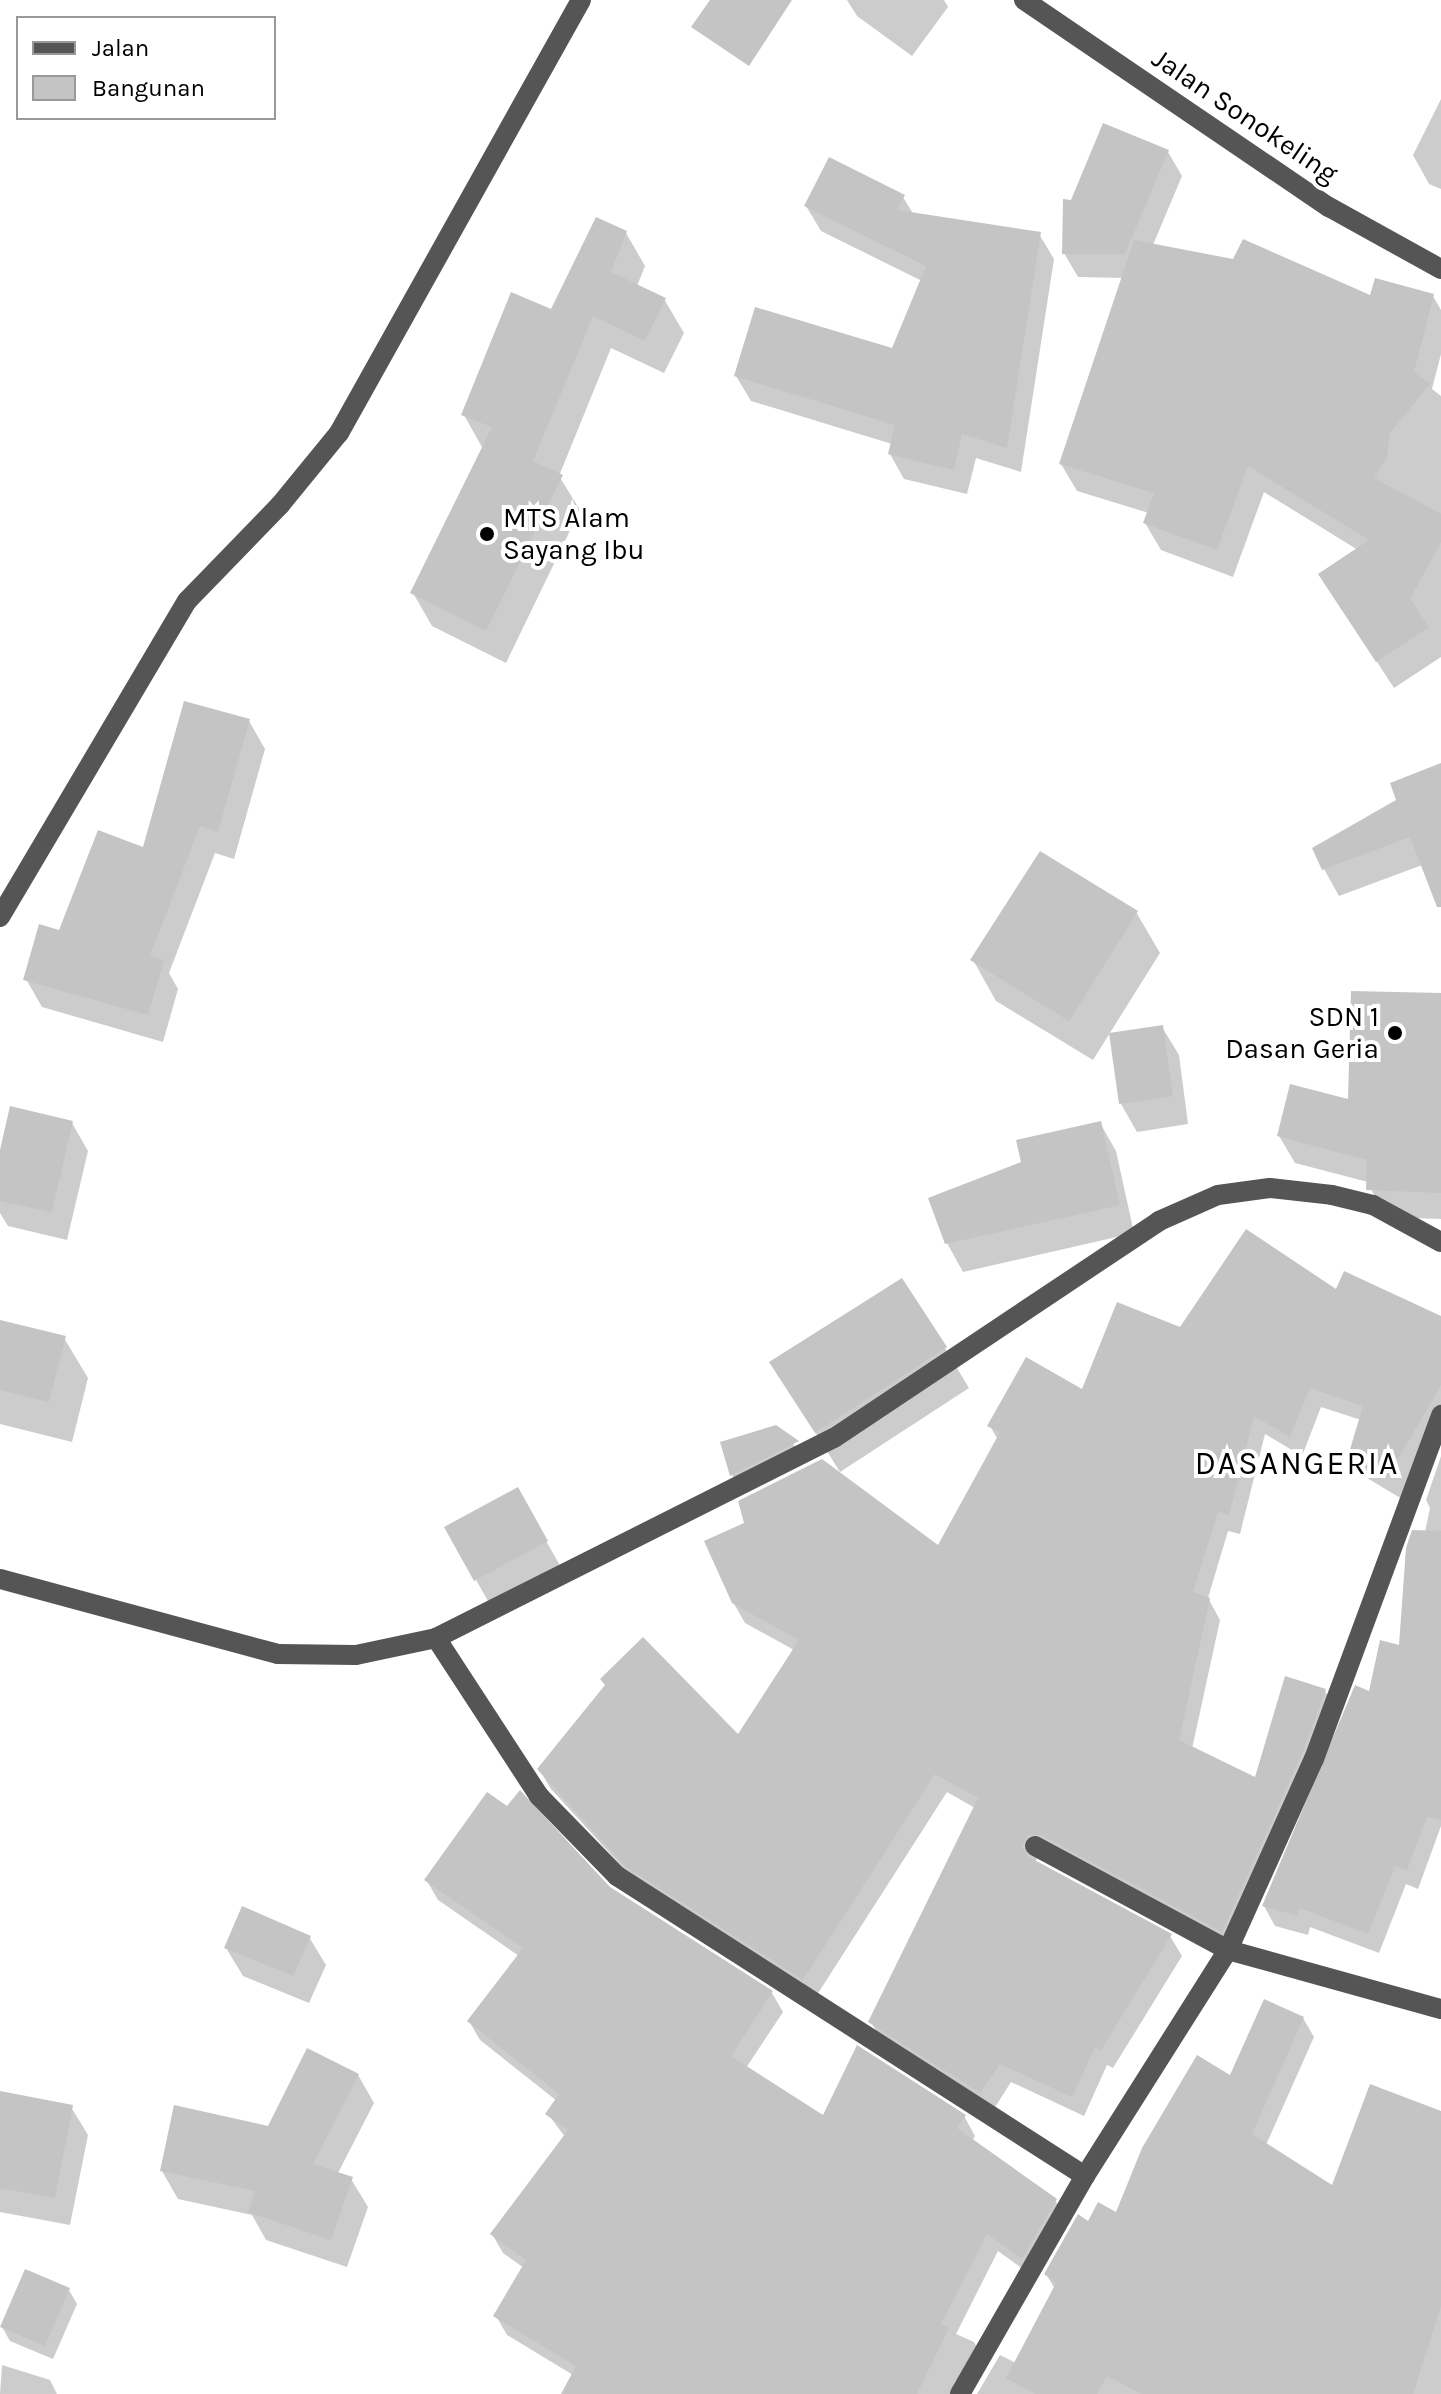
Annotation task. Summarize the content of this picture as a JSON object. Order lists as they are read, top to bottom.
{
  "streets": {
    "street": ["Jalan Sonokeling"]
  },
  "districts": ["DASANGERIA"],
  "places": ["MTS Alam Sayang Ibu", "SDN 1 Dasan Geria"],
  "legend": ["Jalan", "Bangunan"]
}
